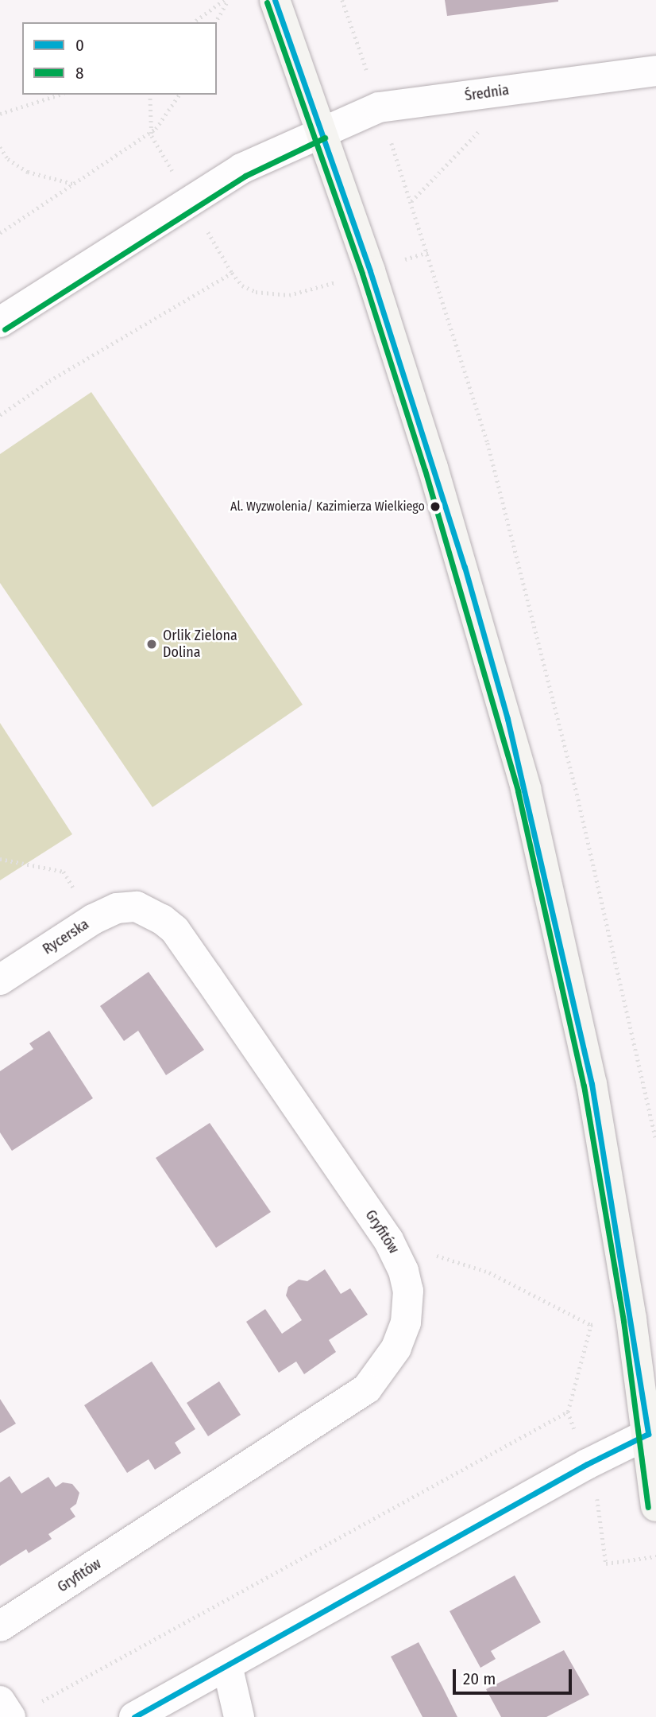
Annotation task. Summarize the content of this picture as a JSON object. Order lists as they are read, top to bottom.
{
  "streets": {
    "street": ["Średnia", "Rycerska", "Gryfitów"]
  },
  "crossings": [
    ["Rycerska", "Gryfitów"]
  ],
  "places": ["Al. Wyzwolenia/ Kazimierza Wielkiego", "Orlik Zielona Dolina"],
  "lines": ["transit line 0", "transit line 8"],
  "legend": ["0", "8"],
  "scale_bar": "20 m"
}
